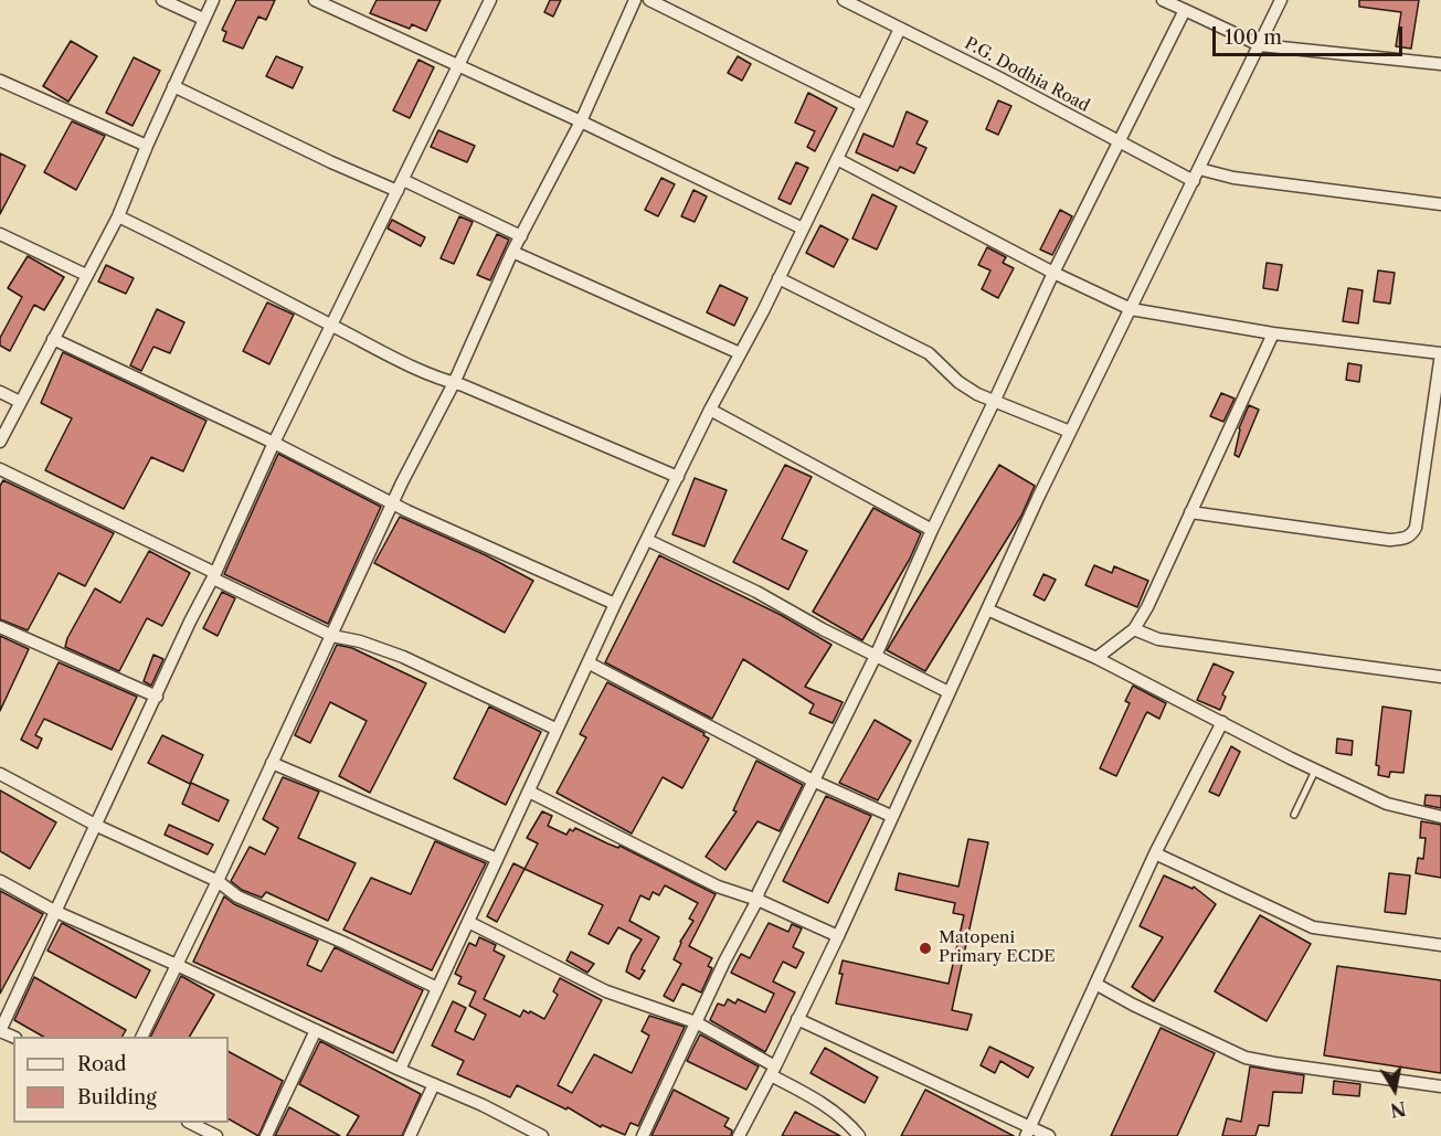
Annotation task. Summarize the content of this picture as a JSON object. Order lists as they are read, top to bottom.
{
  "streets": {
    "street": ["P.G. Dodhia Road"]
  },
  "places": ["Matopeni Primary ECDE"],
  "legend": ["Road", "Building"],
  "scale_bar": "100 m",
  "north": "bottom"
}
